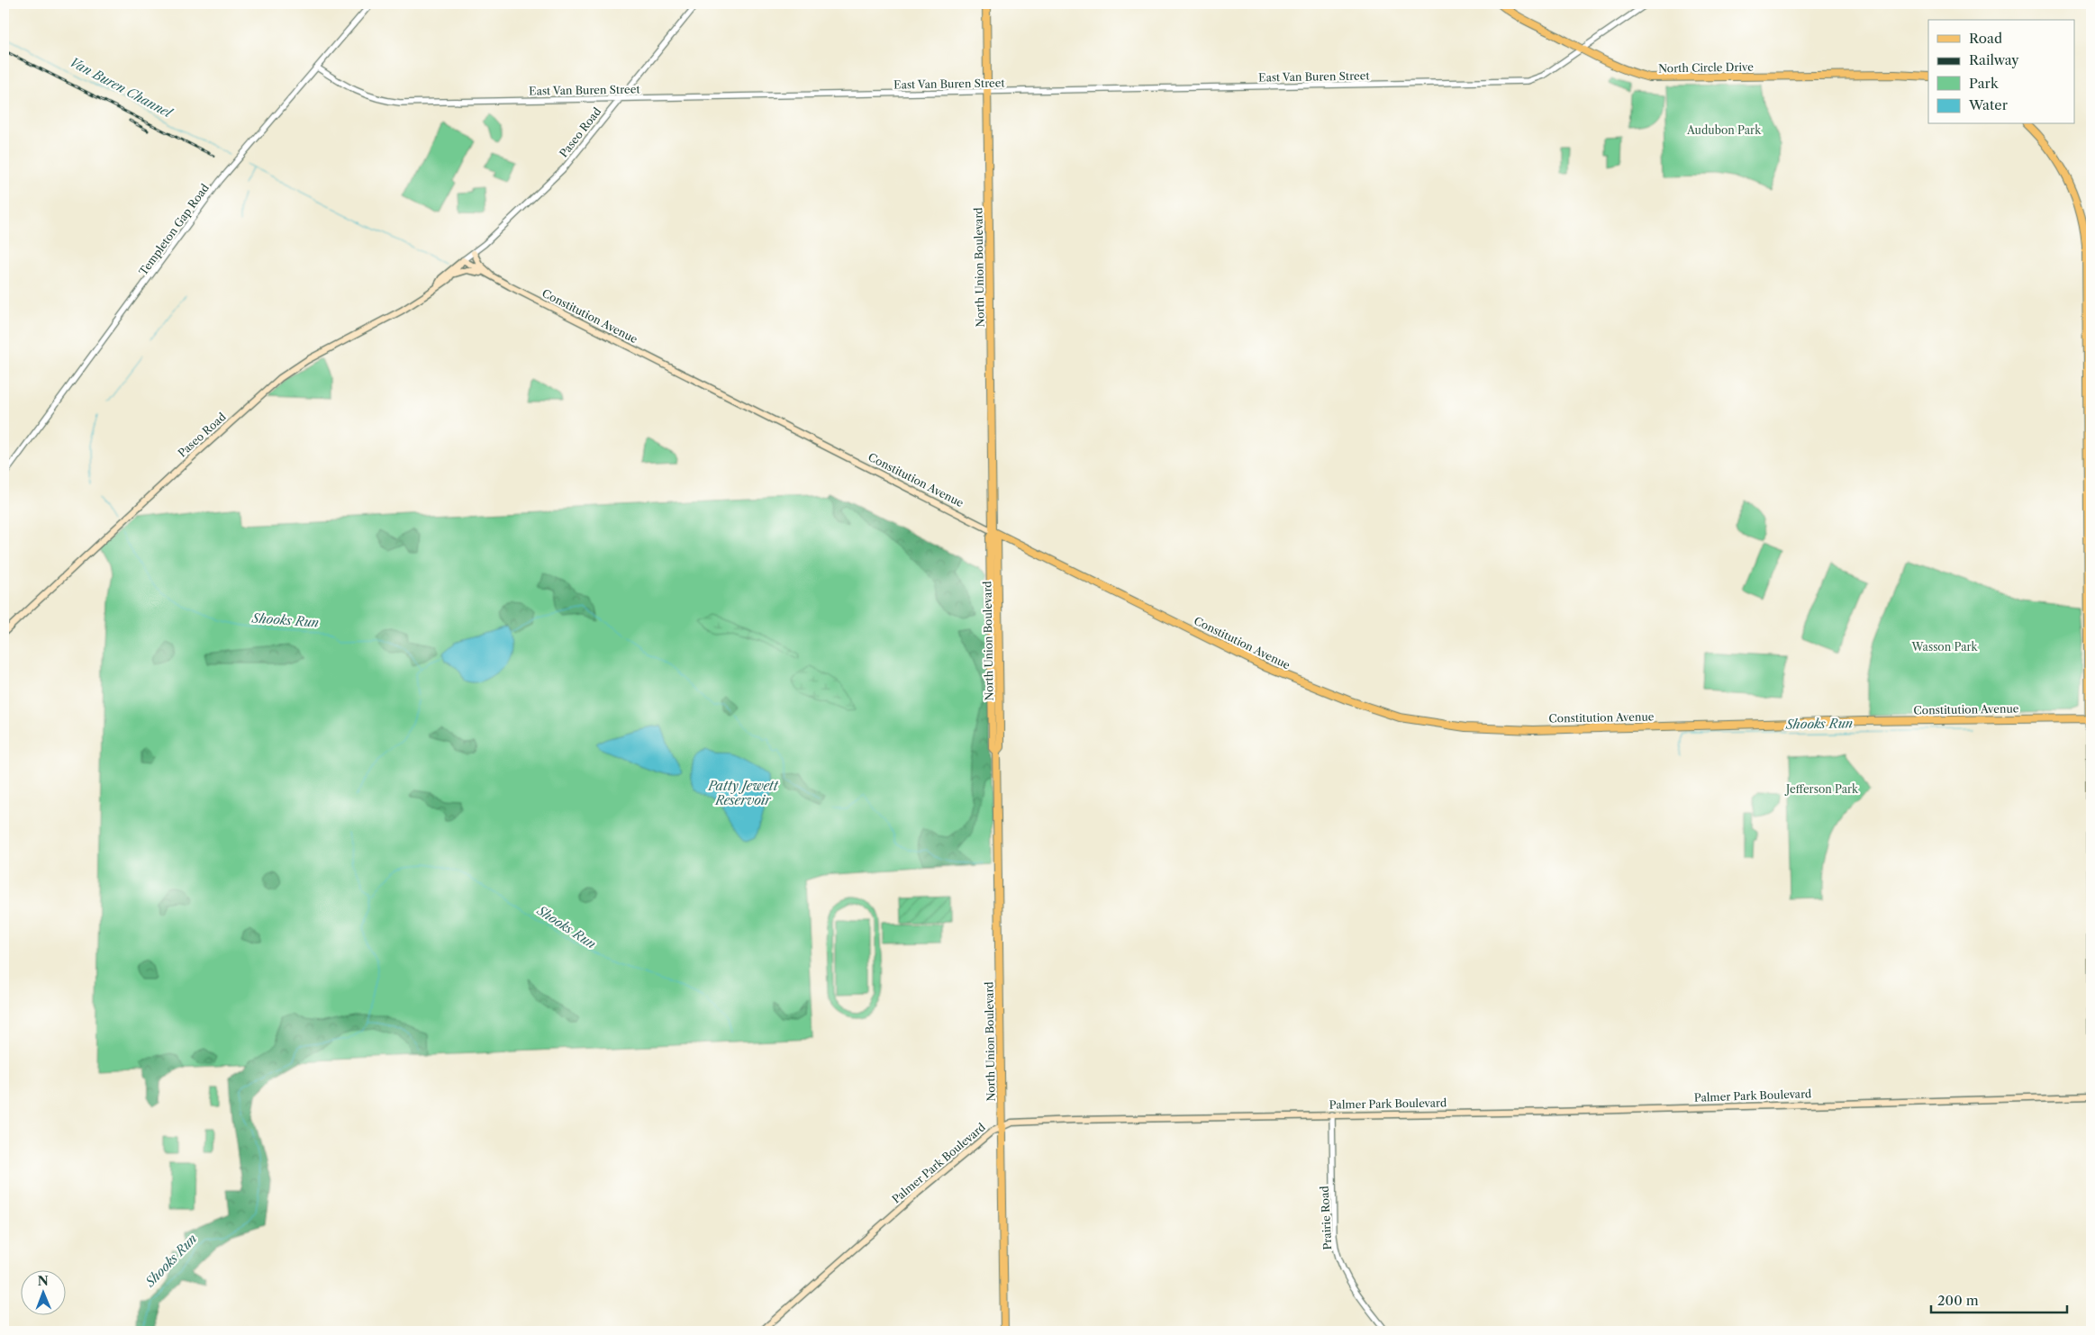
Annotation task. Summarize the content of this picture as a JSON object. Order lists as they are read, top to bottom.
{
  "streets": {
    "main road": [
      "North Circle Drive",
      "Paseo Road",
      "North Union Boulevard",
      "Constitution Avenue",
      "Palmer Park Boulevard"
    ],
    "street": ["East Van Buren Street", "Templeton Gap Road", "Prairie Road"]
  },
  "crossings": [
    ["North Circle Drive", "East Van Buren Street"],
    ["East Van Buren Street", "Paseo Road"],
    ["East Van Buren Street", "Templeton Gap Road"],
    ["East Van Buren Street", "North Union Boulevard"],
    ["Paseo Road", "Constitution Avenue"],
    ["North Union Boulevard", "Constitution Avenue"],
    ["North Union Boulevard", "Palmer Park Boulevard"],
    ["Palmer Park Boulevard", "Prairie Road"]
  ],
  "water": ["Van Buren Channel", "Shooks Run", "Patty Jewett Reservoir"],
  "parks": ["Audubon Park", "Wasson Park", "Jefferson Park"],
  "legend": [
    "Road",
    "Railway",
    "Park",
    "Water"
  ],
  "scale_bar": "200 m",
  "north": "top"
}
